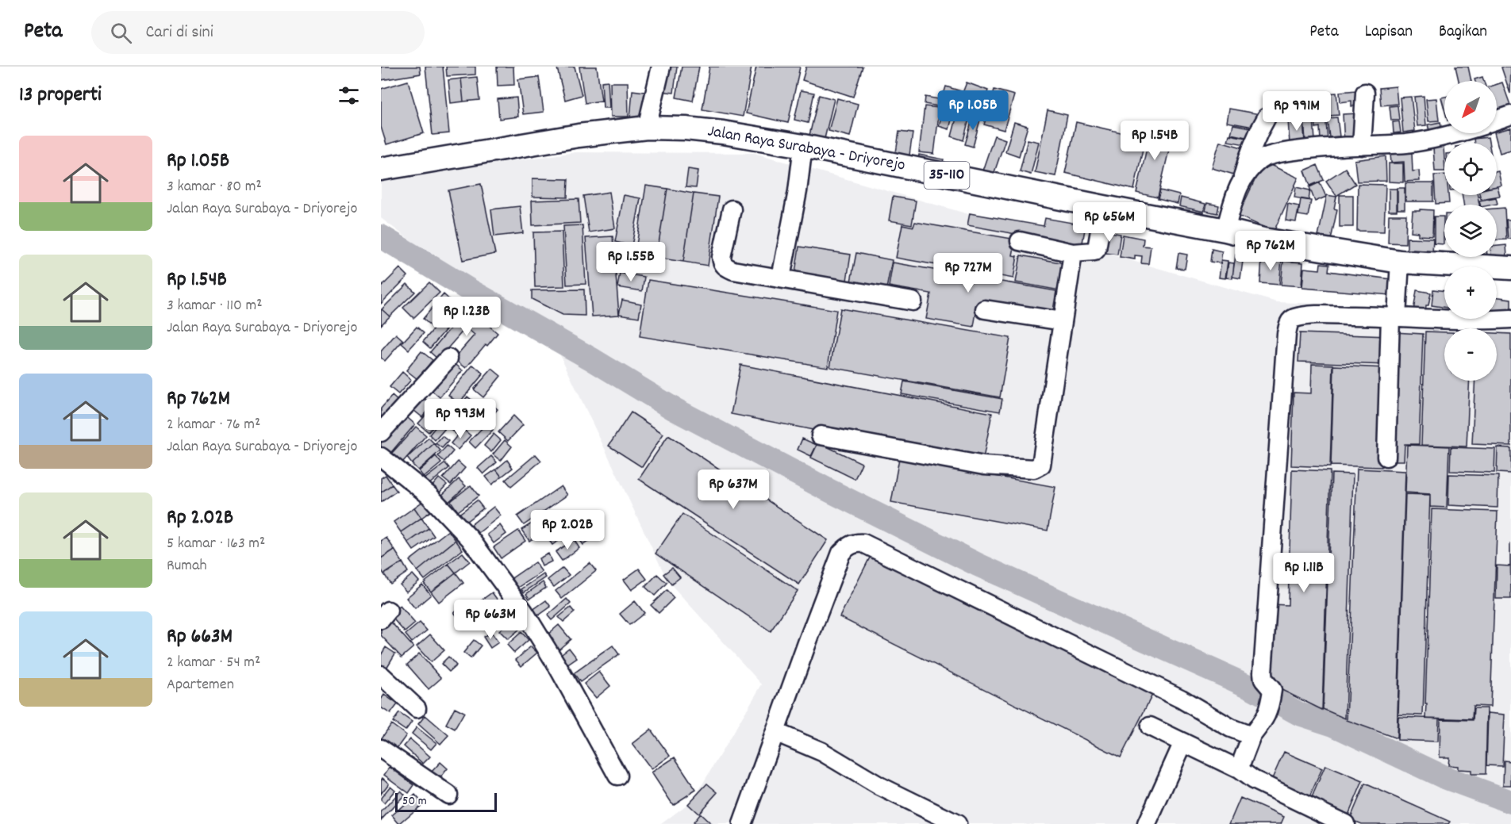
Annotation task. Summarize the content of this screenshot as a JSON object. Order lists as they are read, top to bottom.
{
  "streets": {
    "main road": ["Jalan Raya Surabaya - Driyorejo", "35-110"]
  },
  "scale_bar": "50 m",
  "north": "bottom left",
  "page": {
    "header": "Peta",
    "search": "Cari di sini",
    "nav": ["Peta", "Lapisan", "Bagikan"],
    "heading": "13 properti",
    "map_buttons": ["+", "−"],
    "price": [
      "Rp 1.05B",
      "Rp 991M",
      "Rp 1.54B",
      "Rp 656M",
      "Rp 762M",
      "Rp 1.55B",
      "Rp 727M",
      "Rp 1.23B",
      "Rp 993M",
      "Rp 637M",
      "Rp 2.02B",
      "Rp 1.11B",
      "Rp 663M"
    ],
    "list": [
      {
        "name": "Rp 1.05B",
        "note": "3 kamar · 80 m² · Jalan Raya Surabaya - Driyorejo"
      },
      {
        "name": "Rp 1.54B",
        "note": "3 kamar · 110 m² · Jalan Raya Surabaya - Driyorejo"
      },
      {
        "name": "Rp 762M",
        "note": "2 kamar · 76 m² · Jalan Raya Surabaya - Driyorejo"
      },
      {
        "name": "Rp 2.02B",
        "note": "5 kamar · 163 m² · Rumah"
      },
      {
        "name": "Rp 663M",
        "note": "2 kamar · 54 m² · Apartemen"
      }
    ],
    "scale": "50 m"
  }
}
